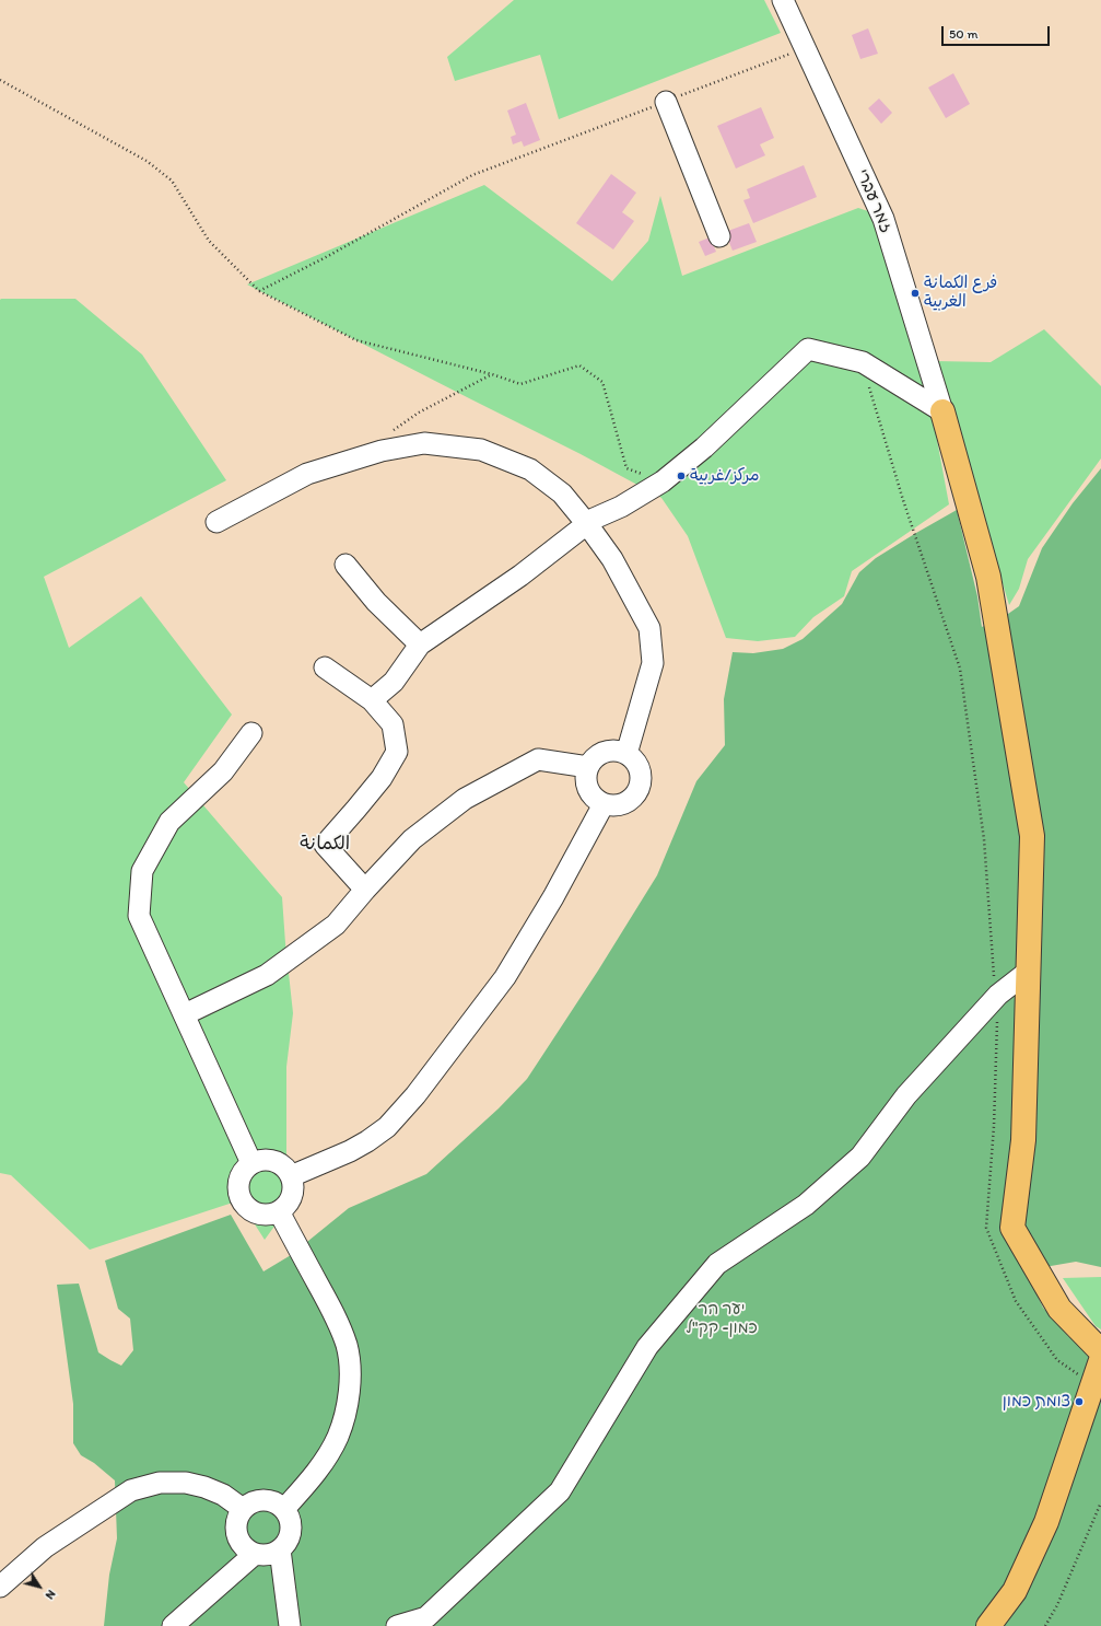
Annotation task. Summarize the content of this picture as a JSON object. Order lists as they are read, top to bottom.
{
  "streets": {
    "street": ["זמר עברי"]
  },
  "districts": ["الكمانة"],
  "parks": ["יער הר כמון- קק\"ל"],
  "places": ["فرع الكمانة الغربية", "مركز/غربية", "צומת כמון"],
  "scale_bar": "50 m",
  "north": "bottom right"
}
